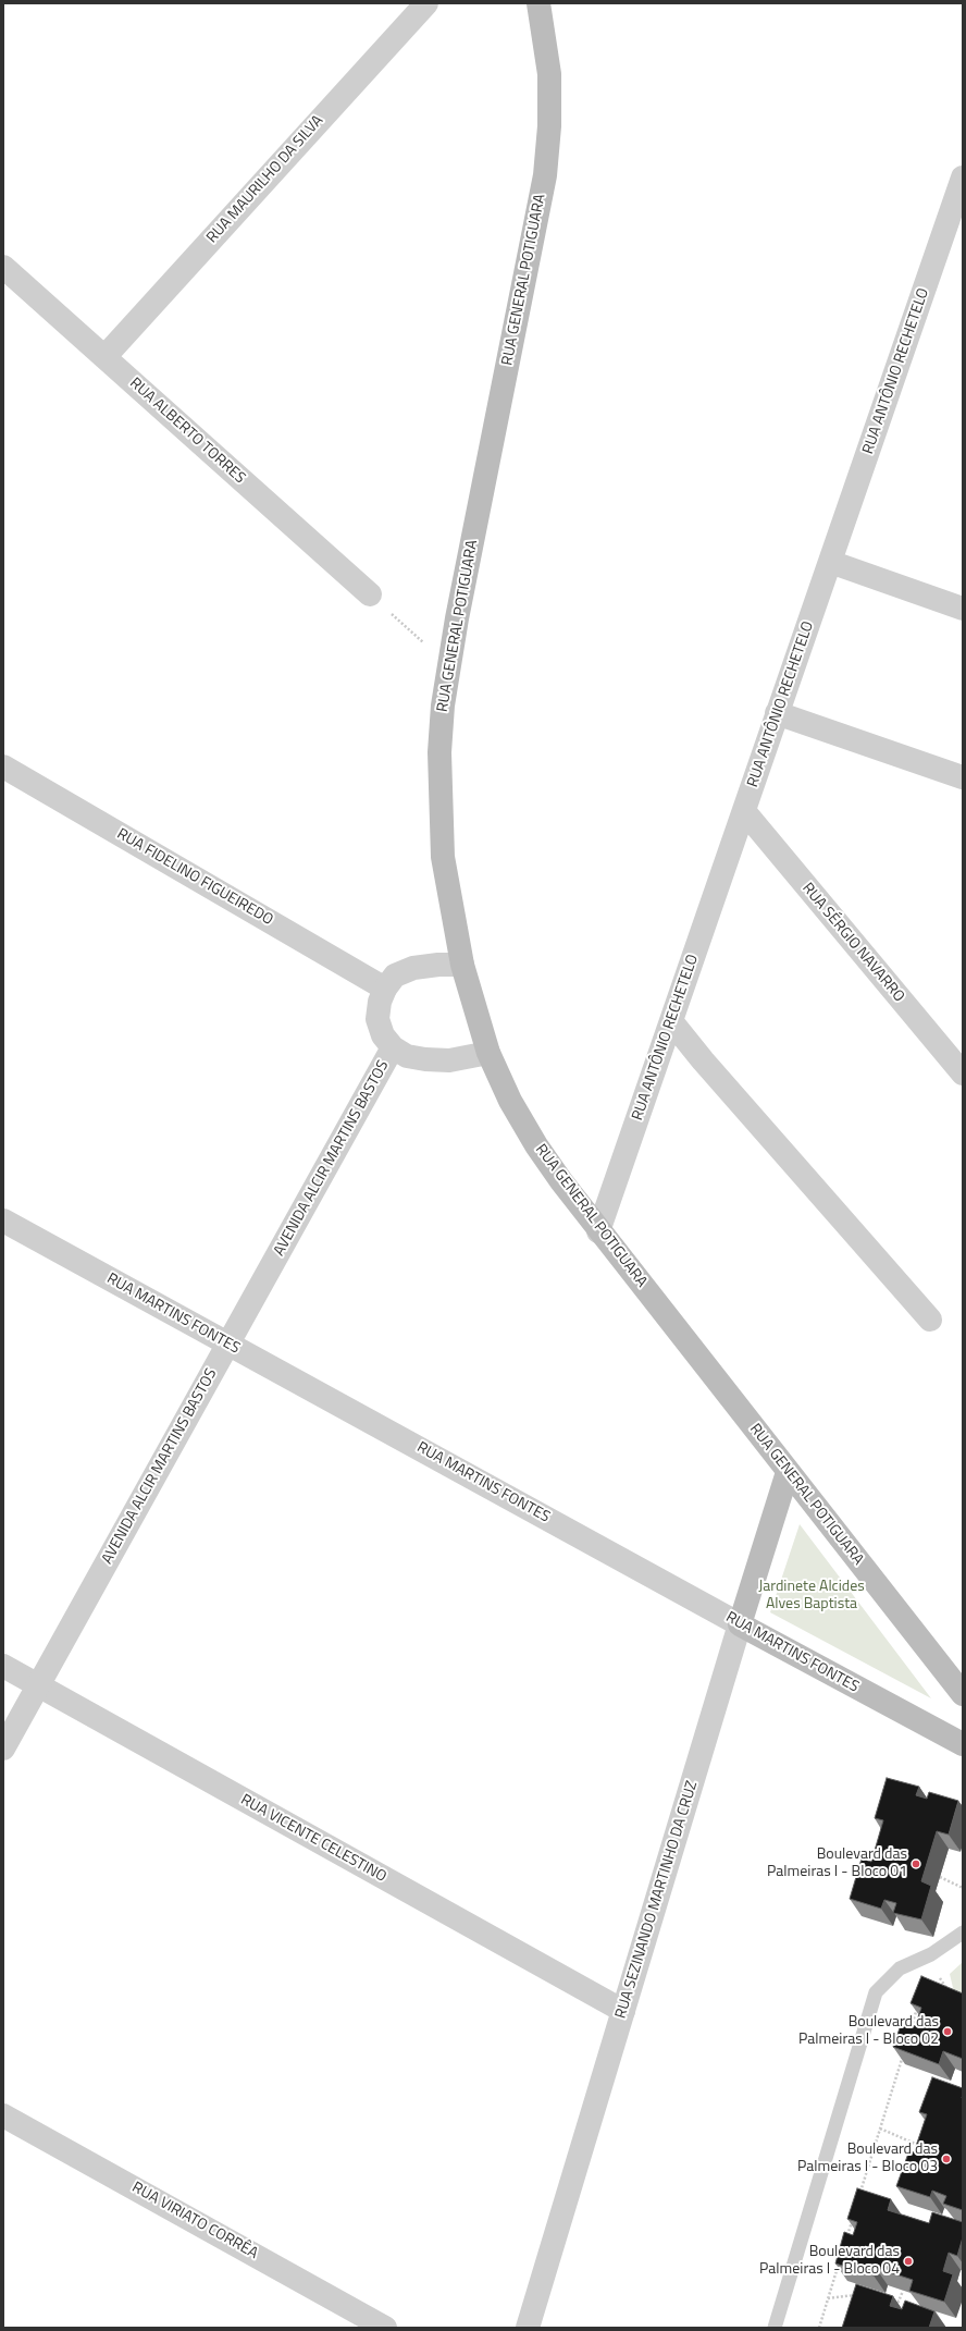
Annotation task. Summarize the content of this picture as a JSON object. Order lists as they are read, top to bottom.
{
  "streets": {
    "main road": ["RUA GENERAL POTIGUARA", "RUA MARTINS FONTES", "RUA SEZINANDO MARTINHO DA CRUZ"],
    "street": [
      "RUA MAURILHO DA SILVA",
      "RUA ANTÔNIO RECHETELO",
      "RUA ALBERTO TORRES",
      "RUA FIDELINO FIGUEIREDO",
      "RUA SÉRGIO NAVARRO",
      "AVENIDA ALCIR MARTINS BASTOS",
      "RUA VICENTE CELESTINO",
      "RUA VIRIATO CORRÊA"
    ]
  },
  "crossings": [
    ["RUA MAURILHO DA SILVA", "RUA ALBERTO TORRES"],
    ["RUA GENERAL POTIGUARA", "RUA ANTÔNIO RECHETELO"],
    ["RUA GENERAL POTIGUARA", "RUA FIDELINO FIGUEIREDO"],
    ["RUA GENERAL POTIGUARA", "AVENIDA ALCIR MARTINS BASTOS"],
    ["RUA GENERAL POTIGUARA", "RUA SEZINANDO MARTINHO DA CRUZ"],
    ["RUA ANTÔNIO RECHETELO", "RUA SÉRGIO NAVARRO"],
    ["RUA FIDELINO FIGUEIREDO", "AVENIDA ALCIR MARTINS BASTOS"],
    ["AVENIDA ALCIR MARTINS BASTOS", "RUA MARTINS FONTES"],
    ["AVENIDA ALCIR MARTINS BASTOS", "RUA VICENTE CELESTINO"],
    ["RUA MARTINS FONTES", "RUA SEZINANDO MARTINHO DA CRUZ"],
    ["RUA VICENTE CELESTINO", "RUA SEZINANDO MARTINHO DA CRUZ"]
  ],
  "parks": ["Jardinete Alcides Alves Baptista"],
  "places": [
    "Boulevard das Palmeiras I - Bloco 01",
    "Boulevard das Palmeiras I - Bloco 02",
    "Boulevard das Palmeiras I - Bloco 03",
    "Boulevard das Palmeiras I - Bloco 04"
  ]
}
